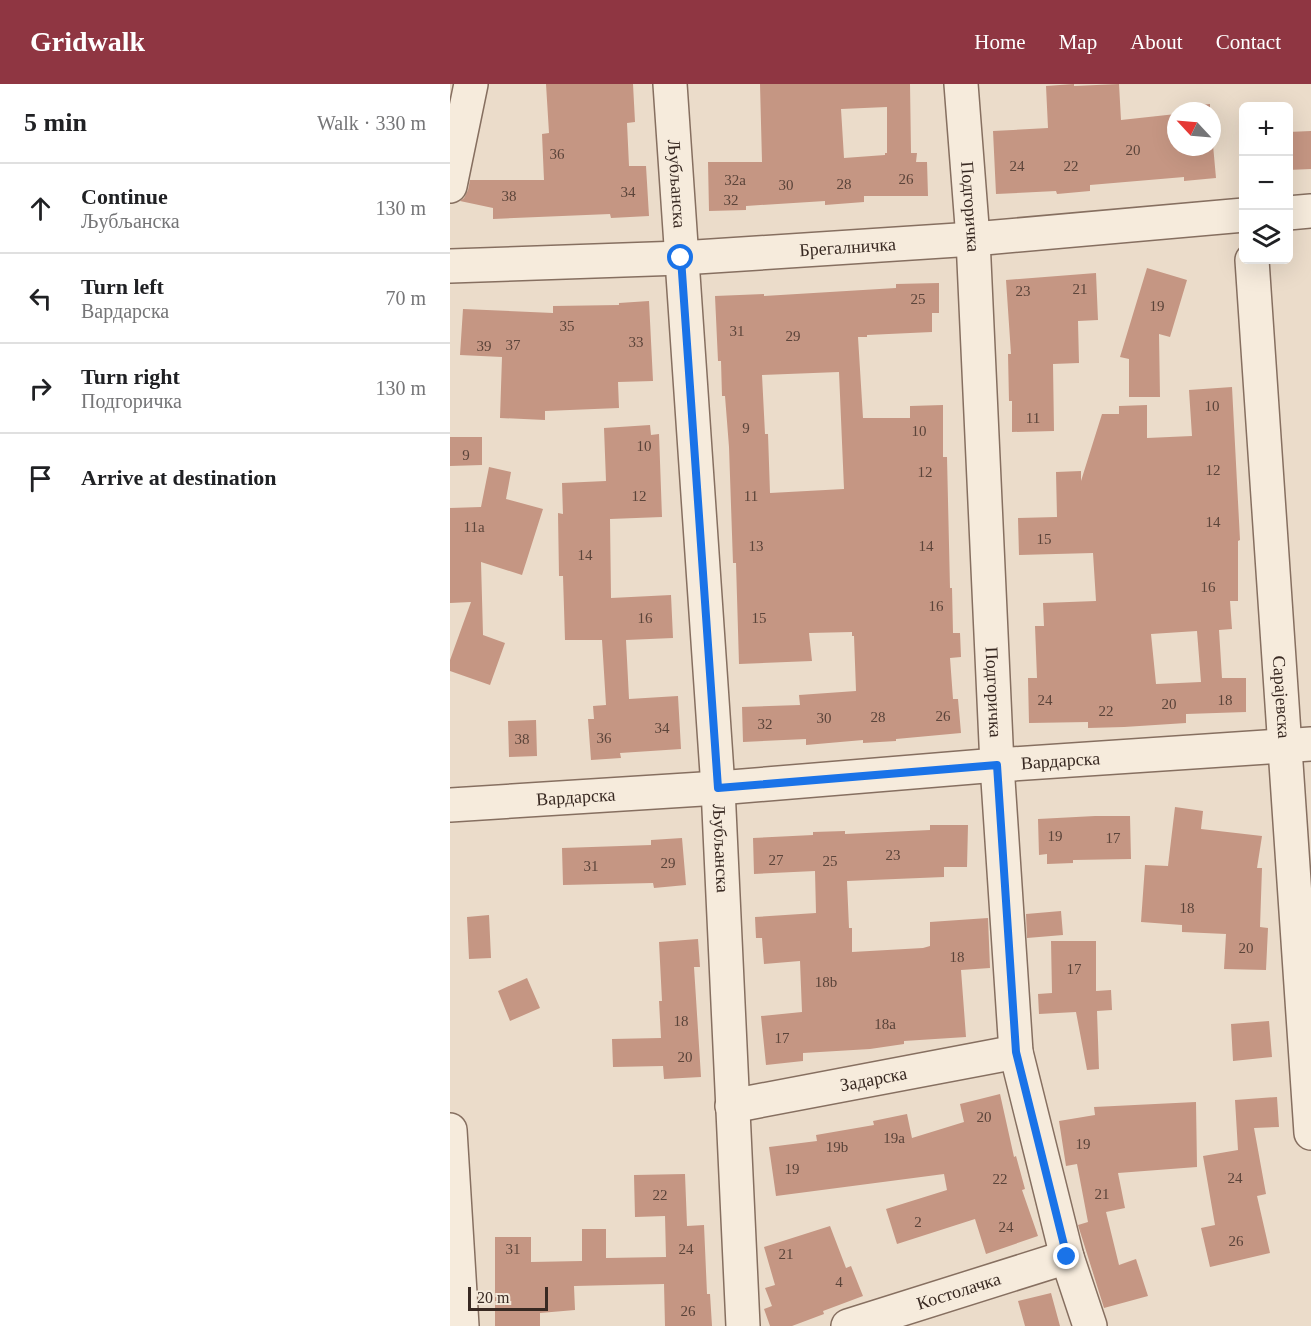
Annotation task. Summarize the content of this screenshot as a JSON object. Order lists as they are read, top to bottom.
{
  "streets": {
    "street": [
      "Љубљанска",
      "Подгоричка",
      "Брегалничка",
      "Сарајевска",
      "Вардарска",
      "Задарска",
      "Костолачка"
    ]
  },
  "crossings": [
    ["Љубљанска", "Брегалничка"],
    ["Љубљанска", "Вардарска"],
    ["Љубљанска", "Задарска"],
    ["Подгоричка", "Брегалничка"],
    ["Подгоричка", "Вардарска"],
    ["Подгоричка", "Задарска"],
    ["Подгоричка", "Костолачка"],
    ["Сарајевска", "Вардарска"]
  ],
  "house_numbers": [
    "20",
    "36",
    "24",
    "22",
    "26",
    "32a",
    "28",
    "30",
    "34",
    "38",
    "32",
    "21",
    "23",
    "25",
    "19",
    "35",
    "31",
    "29",
    "33",
    "37",
    "39",
    "10",
    "11",
    "9",
    "10",
    "10",
    "9",
    "12",
    "12",
    "12",
    "11",
    "14",
    "11a",
    "15",
    "13",
    "14",
    "14",
    "16",
    "16",
    "16",
    "15",
    "24",
    "18",
    "20",
    "22",
    "26",
    "28",
    "30",
    "32",
    "34",
    "36",
    "38",
    "19",
    "17",
    "23",
    "27",
    "25",
    "29",
    "31",
    "18",
    "20",
    "18",
    "17",
    "18b",
    "18",
    "18a",
    "17",
    "20",
    "20",
    "19a",
    "19",
    "19b",
    "19",
    "24",
    "22",
    "21",
    "22",
    "2",
    "24",
    "26",
    "31",
    "24",
    "21",
    "4",
    "26"
  ],
  "scale_bar": "20 m",
  "north": "top left",
  "page": {
    "header": "Gridwalk",
    "nav": [
      "Home",
      "Map",
      "About",
      "Contact"
    ],
    "heading": ["5 min", "Walk · 330 m"],
    "map_buttons": ["+", "−"],
    "list": [
      ["Continue", "Љубљанска", "130 m"],
      ["Turn left", "Вардарска", "70 m"],
      ["Turn right", "Подгоричка", "130 m"],
      "Arrive at destination"
    ],
    "scale": "20 m"
  }
}
